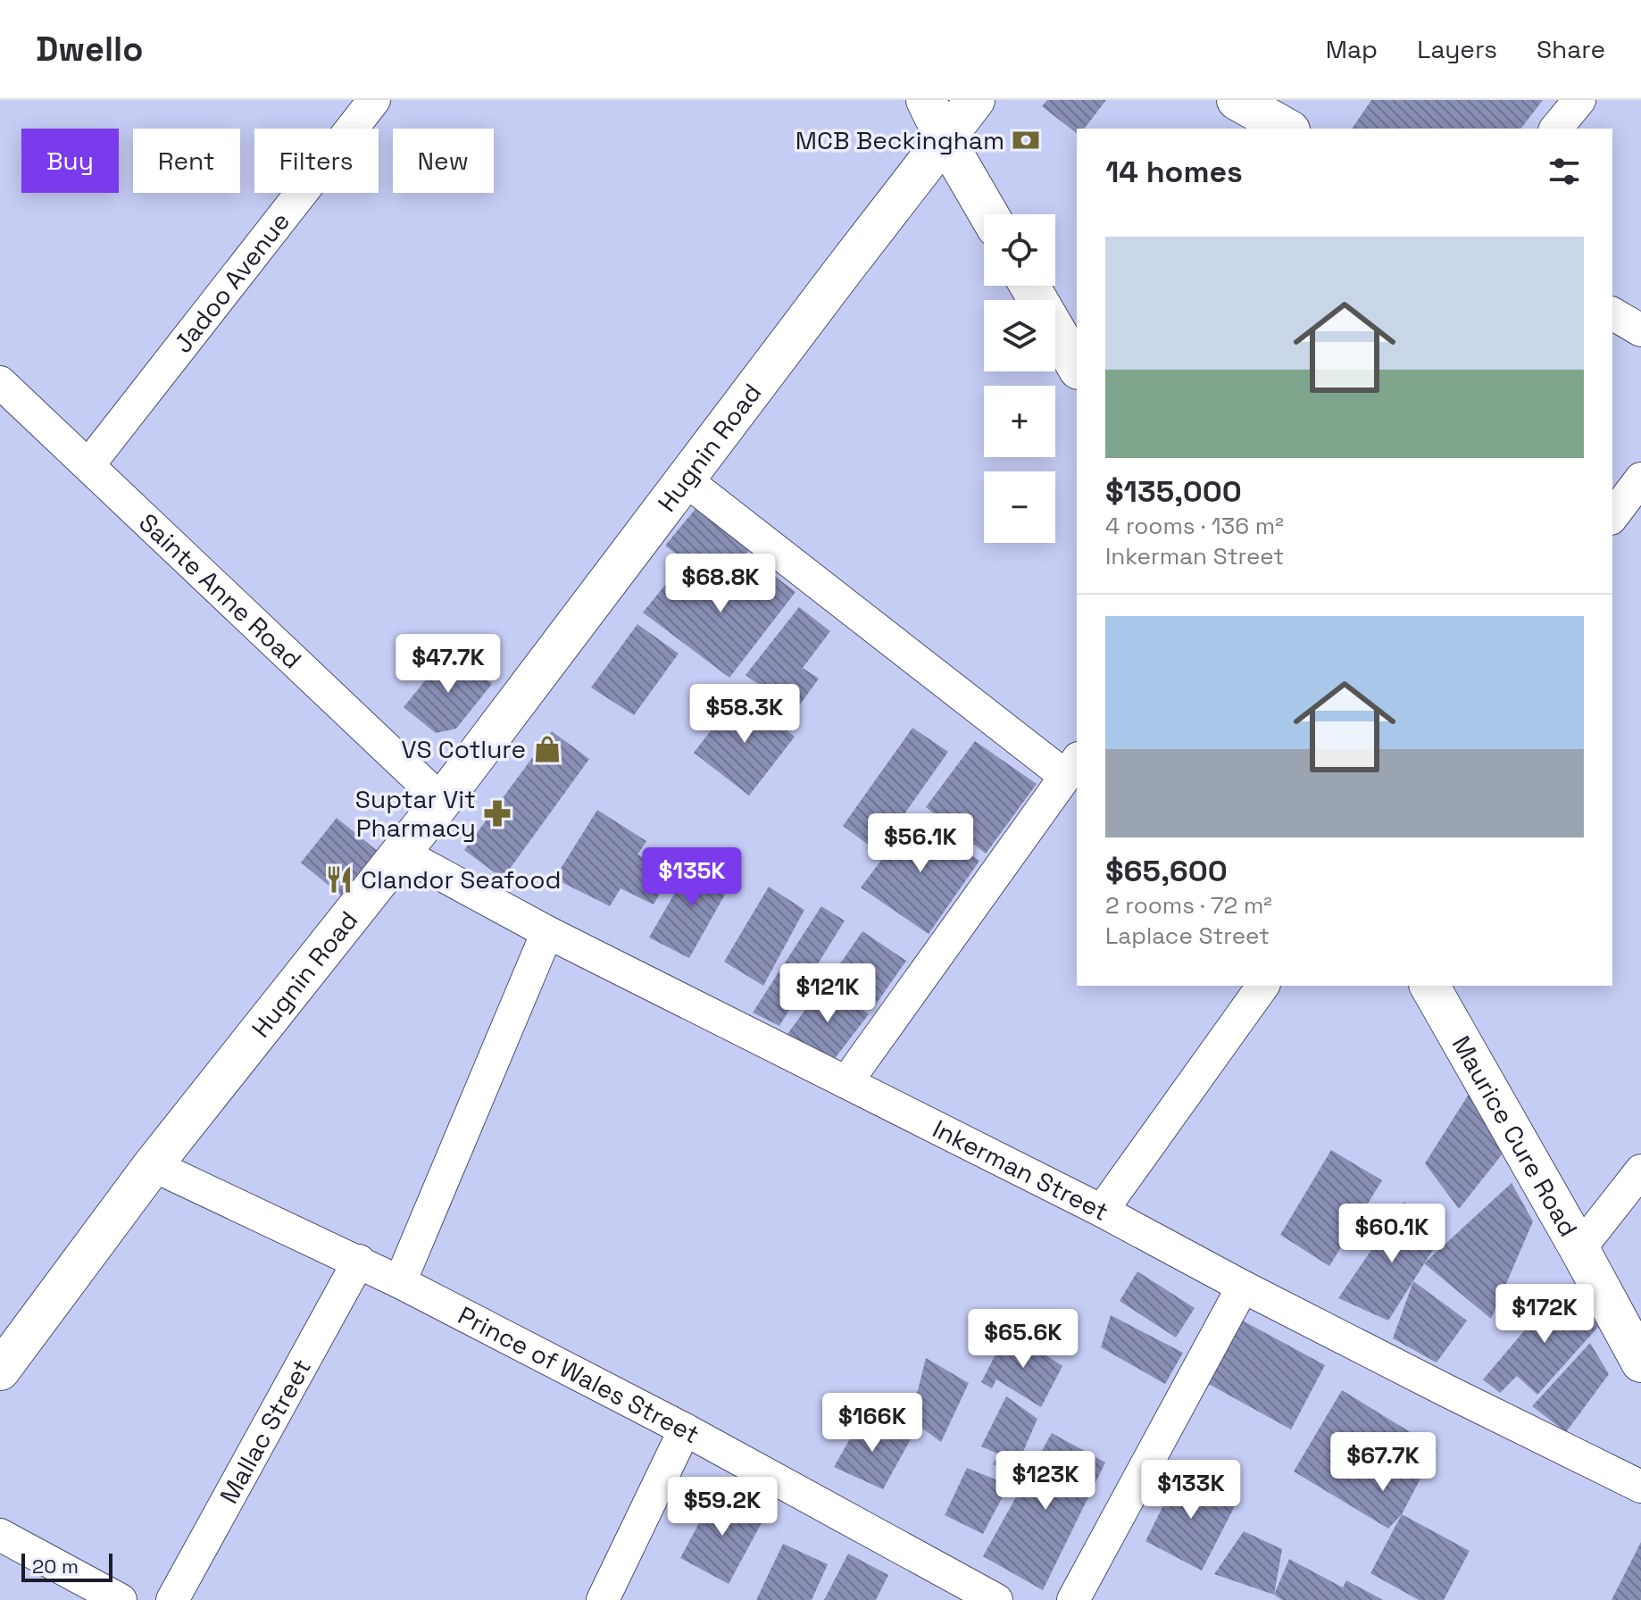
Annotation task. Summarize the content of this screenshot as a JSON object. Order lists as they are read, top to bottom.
{
  "streets": {
    "main road": ["Hugnin Road", "Maurice Cure Road"],
    "street": [
      "Jadoo Avenue",
      "Sainte Anne Road",
      "Inkerman Street",
      "Prince of Wales Street",
      "Mallac Street"
    ]
  },
  "crossings": [
    ["Jadoo Avenue", "Sainte Anne Road"],
    ["Hugnin Road", "Sainte Anne Road"],
    ["Hugnin Road", "Inkerman Street"],
    ["Hugnin Road", "Prince of Wales Street"],
    ["Prince of Wales Street", "Mallac Street"]
  ],
  "places": {
    "bank": ["MCB Beckingham"],
    "shop": ["VS Cotlure"],
    "pharmacy": ["Suptar Vit Pharmacy"],
    "restaurant": ["Clandor Seafood"]
  },
  "scale_bar": "20 m",
  "page": {
    "header": "Dwello",
    "nav": ["Map", "Layers", "Share"],
    "chip": [
      "Buy",
      "Rent",
      "Filters",
      "New"
    ],
    "heading": "14 homes",
    "map_buttons": ["+", "−"],
    "list": [
      {
        "name": "$135,000",
        "note": "4 rooms · 136 m² · Inkerman Street"
      },
      {
        "name": "$65,600",
        "note": "2 rooms · 72 m² · Laplace Street"
      }
    ],
    "price": [
      "$68.8K",
      "$47.7K",
      "$58.3K",
      "$56.1K",
      "$135K",
      "$121K",
      "$60.1K",
      "$172K",
      "$65.6K",
      "$166K",
      "$67.7K",
      "$123K",
      "$133K",
      "$59.2K"
    ],
    "scale": "20 m"
  }
}
